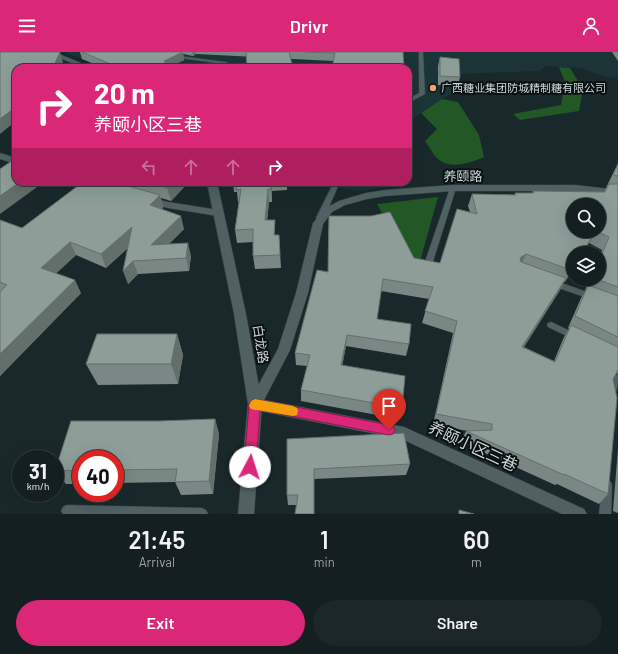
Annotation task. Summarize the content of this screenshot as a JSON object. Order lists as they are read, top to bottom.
{
  "streets": {
    "street": ["养颐路", "白龙路", "养颐小区三巷"]
  },
  "crossings": [
    ["白龙路", "养颐小区三巷"]
  ],
  "places": ["广西糖业集团防城精制糖有限公司"],
  "page": {
    "header": "Drivr",
    "turn": ["20 m", "养颐小区三巷"],
    "speed": "31 km/h",
    "limit": "40",
    "eta": [
      "21:45",
      "Arrival",
      "1",
      "min",
      "60",
      "m"
    ],
    "buttons": ["Exit", "Share"]
  }
}
